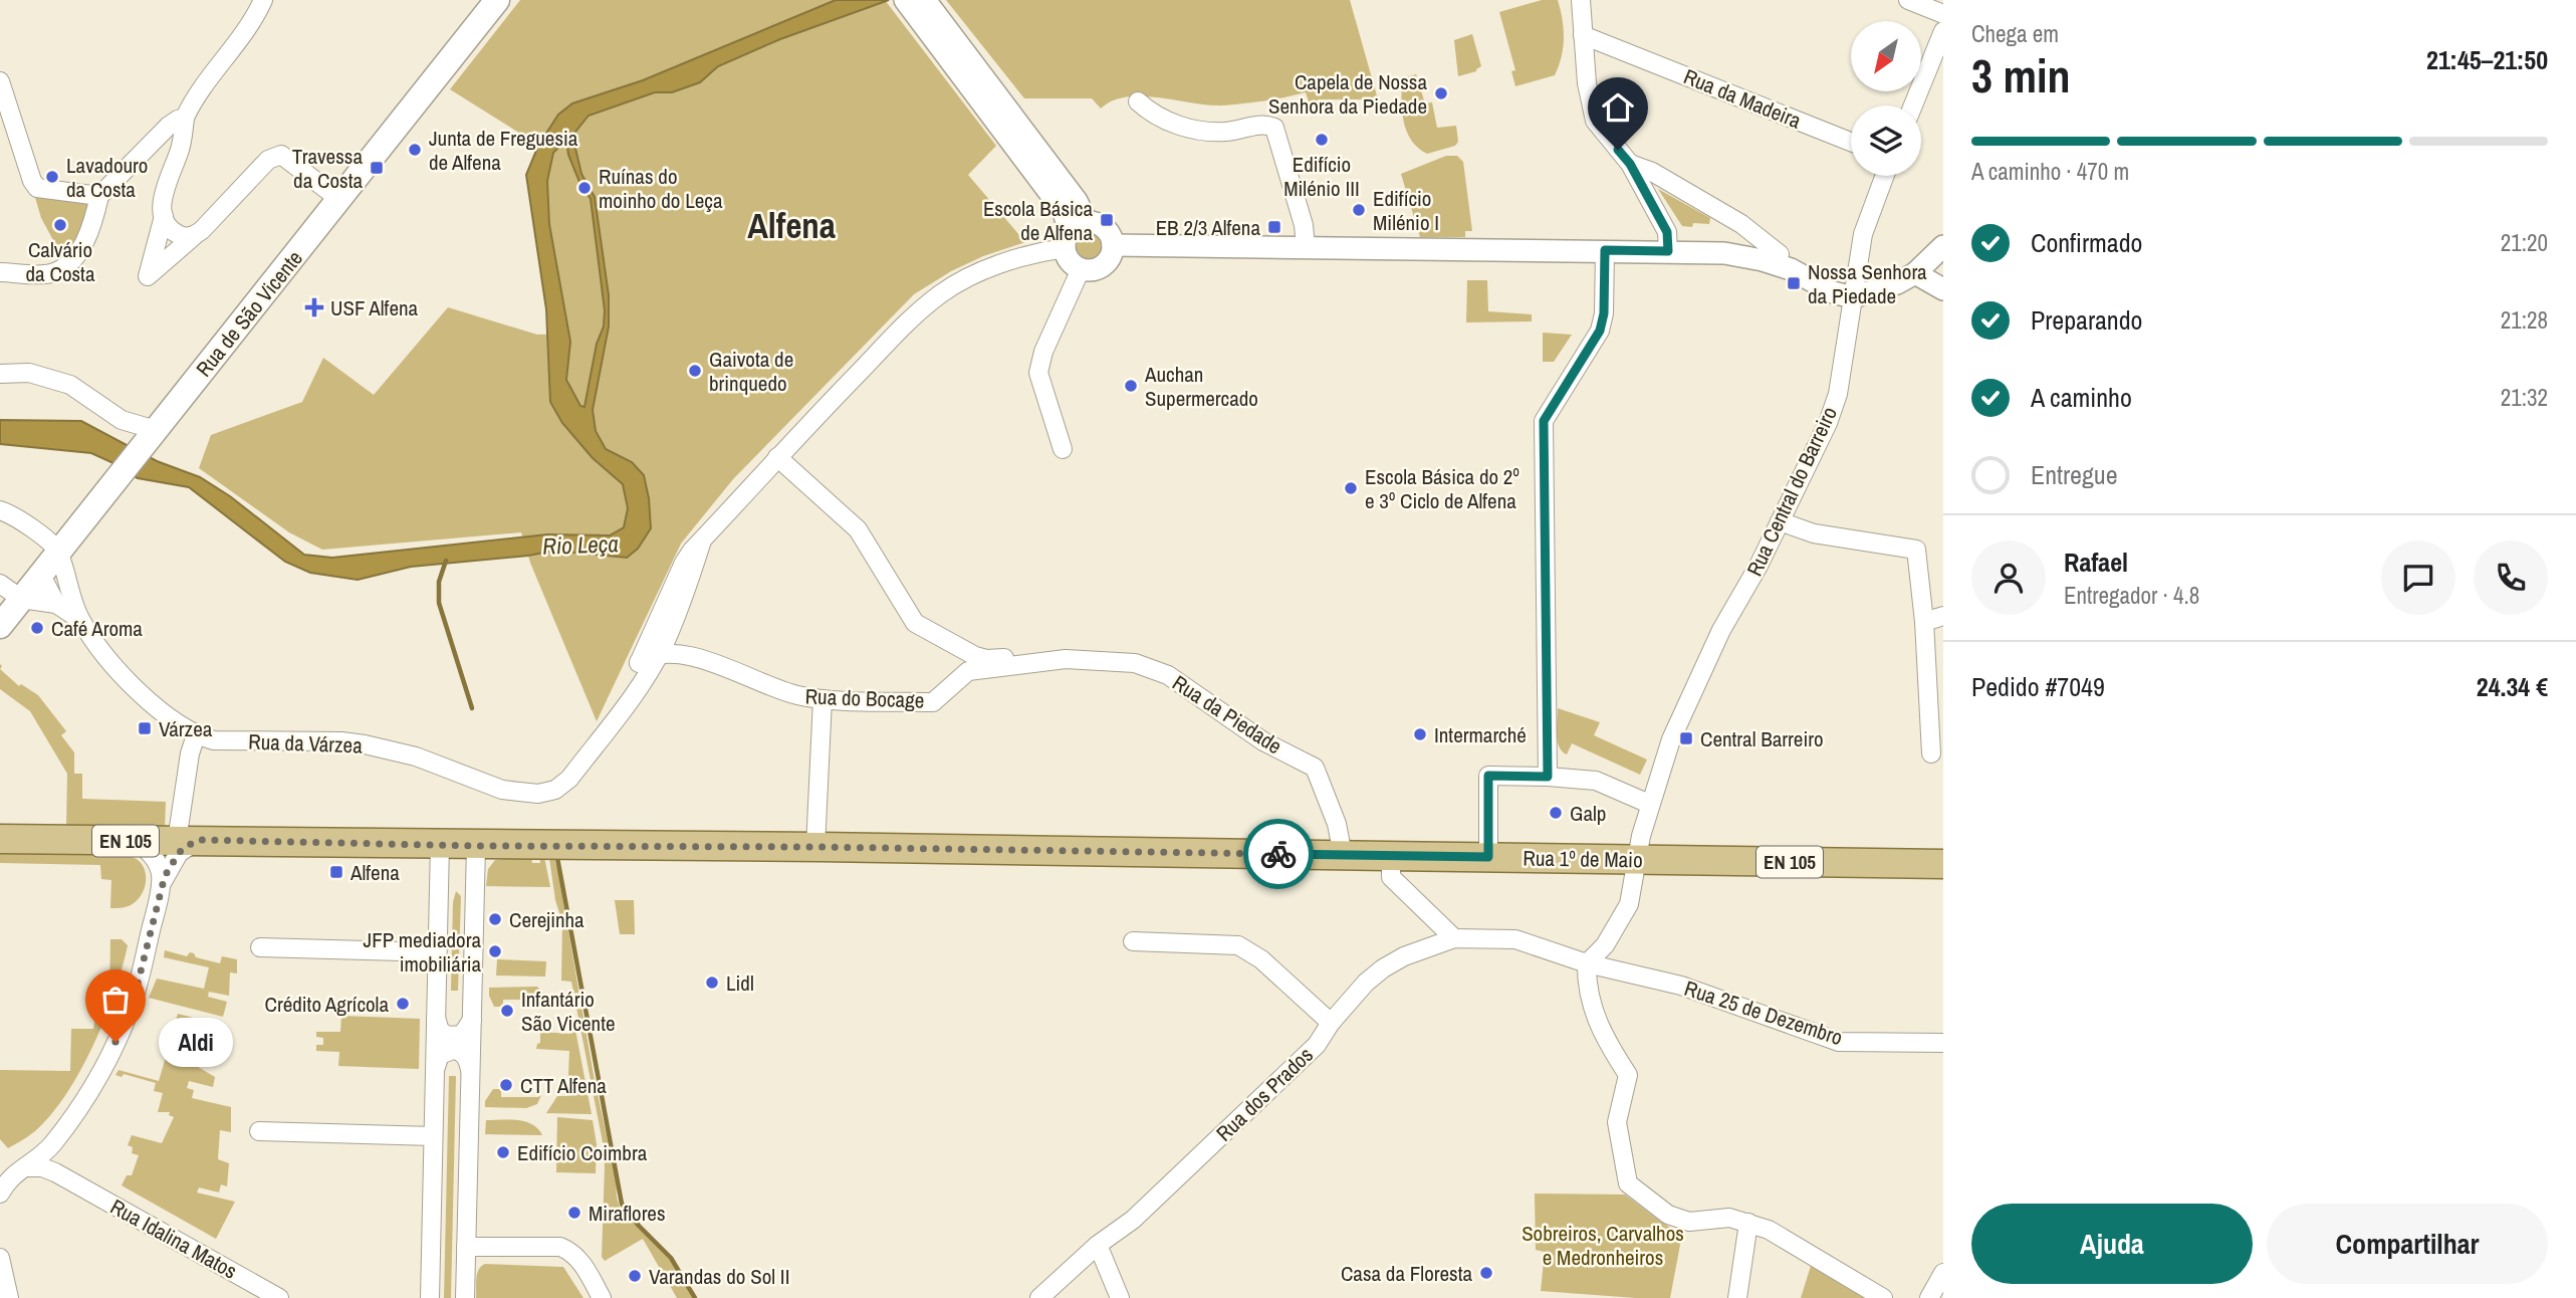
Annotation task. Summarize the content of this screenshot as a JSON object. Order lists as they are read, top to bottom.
{
  "streets": {
    "main road": ["Rua de São Vicente", "EN 105", "Rua 1º de Maio"],
    "street": [
      "Rua da Madeira",
      "Rua Central do Barreiro",
      "Rua do Bocage",
      "Rua da Piedade",
      "Rua da Várzea",
      "Rua 25 de Dezembro",
      "Rua dos Prados",
      "Rua Idalina Matos"
    ]
  },
  "crossings": [
    ["Rua de São Vicente", "Rua da Várzea"],
    ["Rua Central do Barreiro", "Rua 1º de Maio"],
    ["Rua Central do Barreiro", "Rua 25 de Dezembro"],
    ["Rua Central do Barreiro", "Rua dos Prados"],
    ["Rua do Bocage", "Rua da Várzea"],
    ["Rua da Piedade", "Rua 1º de Maio"],
    ["Rua 25 de Dezembro", "Rua dos Prados"]
  ],
  "districts": ["Alfena"],
  "water": ["Rio Leça"],
  "parks": ["Sobreiros, Carvalhos e Medronheiros"],
  "places": {
    "other": [
      "Capela de Nossa Senhora da Piedade",
      "Edifício Milénio III",
      "Junta de Freguesia de Alfena",
      "Lavadouro da Costa",
      "Ruínas do moinho do Leça",
      "Edifício Milénio I",
      "Calvário da Costa",
      "Gaivota de brinquedo",
      "Auchan Supermercado",
      "Escola Básica do 2º e 3º Ciclo de Alfena",
      "Café Aroma",
      "Intermarché",
      "Galp",
      "Cerejinha",
      "JFP mediadora imobiliária",
      "Lidl",
      "Crédito Agrícola",
      "Infantário São Vicente",
      "Aldi",
      "CTT Alfena",
      "Edifício Coimbra",
      "Miraflores",
      "Casa da Floresta",
      "Varandas do Sol II"
    ],
    "transit": [
      "Travessa da Costa",
      "Escola Básica de Alfena",
      "EB 2/3 Alfena",
      "Nossa Senhora da Piedade",
      "Várzea",
      "Central Barreiro",
      "Alfena"
    ],
    "health": ["USF Alfena"]
  },
  "north": "bottom left",
  "page": {
    "heading": ["3 min", "Chega em", "21:45–21:50"],
    "panel": [
      "Rafael",
      "Entregador · 4.8",
      "Pedido #7049",
      "24.34 €"
    ],
    "bar": "A caminho · 470 m",
    "list": [
      ["Confirmado", "21:20"],
      ["Preparando", "21:28"],
      ["A caminho", "21:32"],
      "Entregue"
    ],
    "bubble": "Aldi",
    "buttons": ["Ajuda", "Compartilhar"]
  }
}
